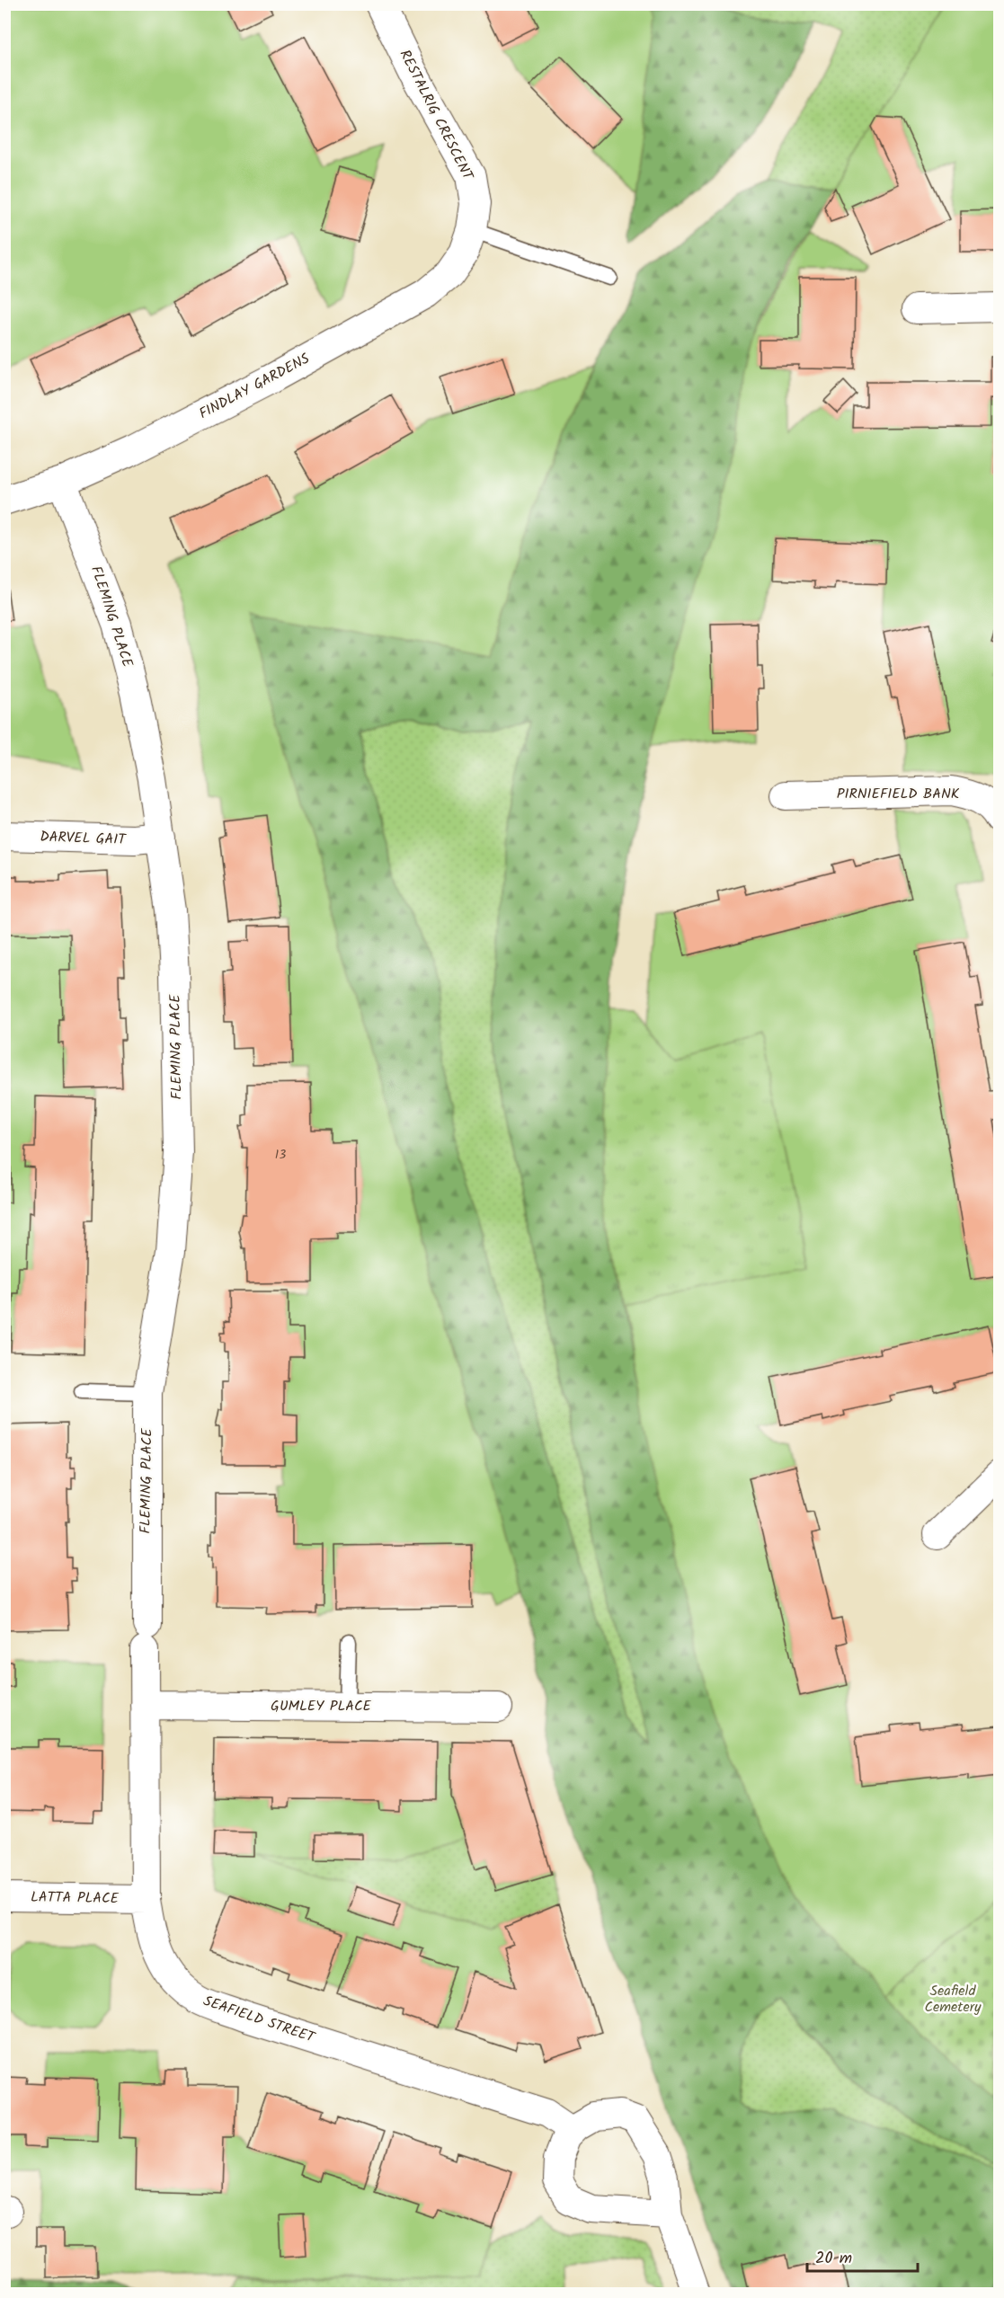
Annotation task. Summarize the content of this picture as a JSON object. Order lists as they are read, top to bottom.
{
  "streets": {
    "street": [
      "RESTALRIG CRESCENT",
      "FINDLAY GARDENS",
      "FLEMING PLACE",
      "PIRNIEFIELD BANK",
      "DARVEL GAIT",
      "GUMLEY PLACE",
      "LATTA PLACE",
      "SEAFIELD STREET"
    ]
  },
  "crossings": [
    ["RESTALRIG CRESCENT", "FINDLAY GARDENS"],
    ["FINDLAY GARDENS", "FLEMING PLACE"],
    ["FLEMING PLACE", "DARVEL GAIT"],
    ["FLEMING PLACE", "SEAFIELD STREET"],
    ["GUMLEY PLACE", "SEAFIELD STREET"],
    ["LATTA PLACE", "SEAFIELD STREET"]
  ],
  "parks": ["Seafield Cemetery"],
  "house_numbers": ["13"],
  "scale_bar": "20 m"
}
